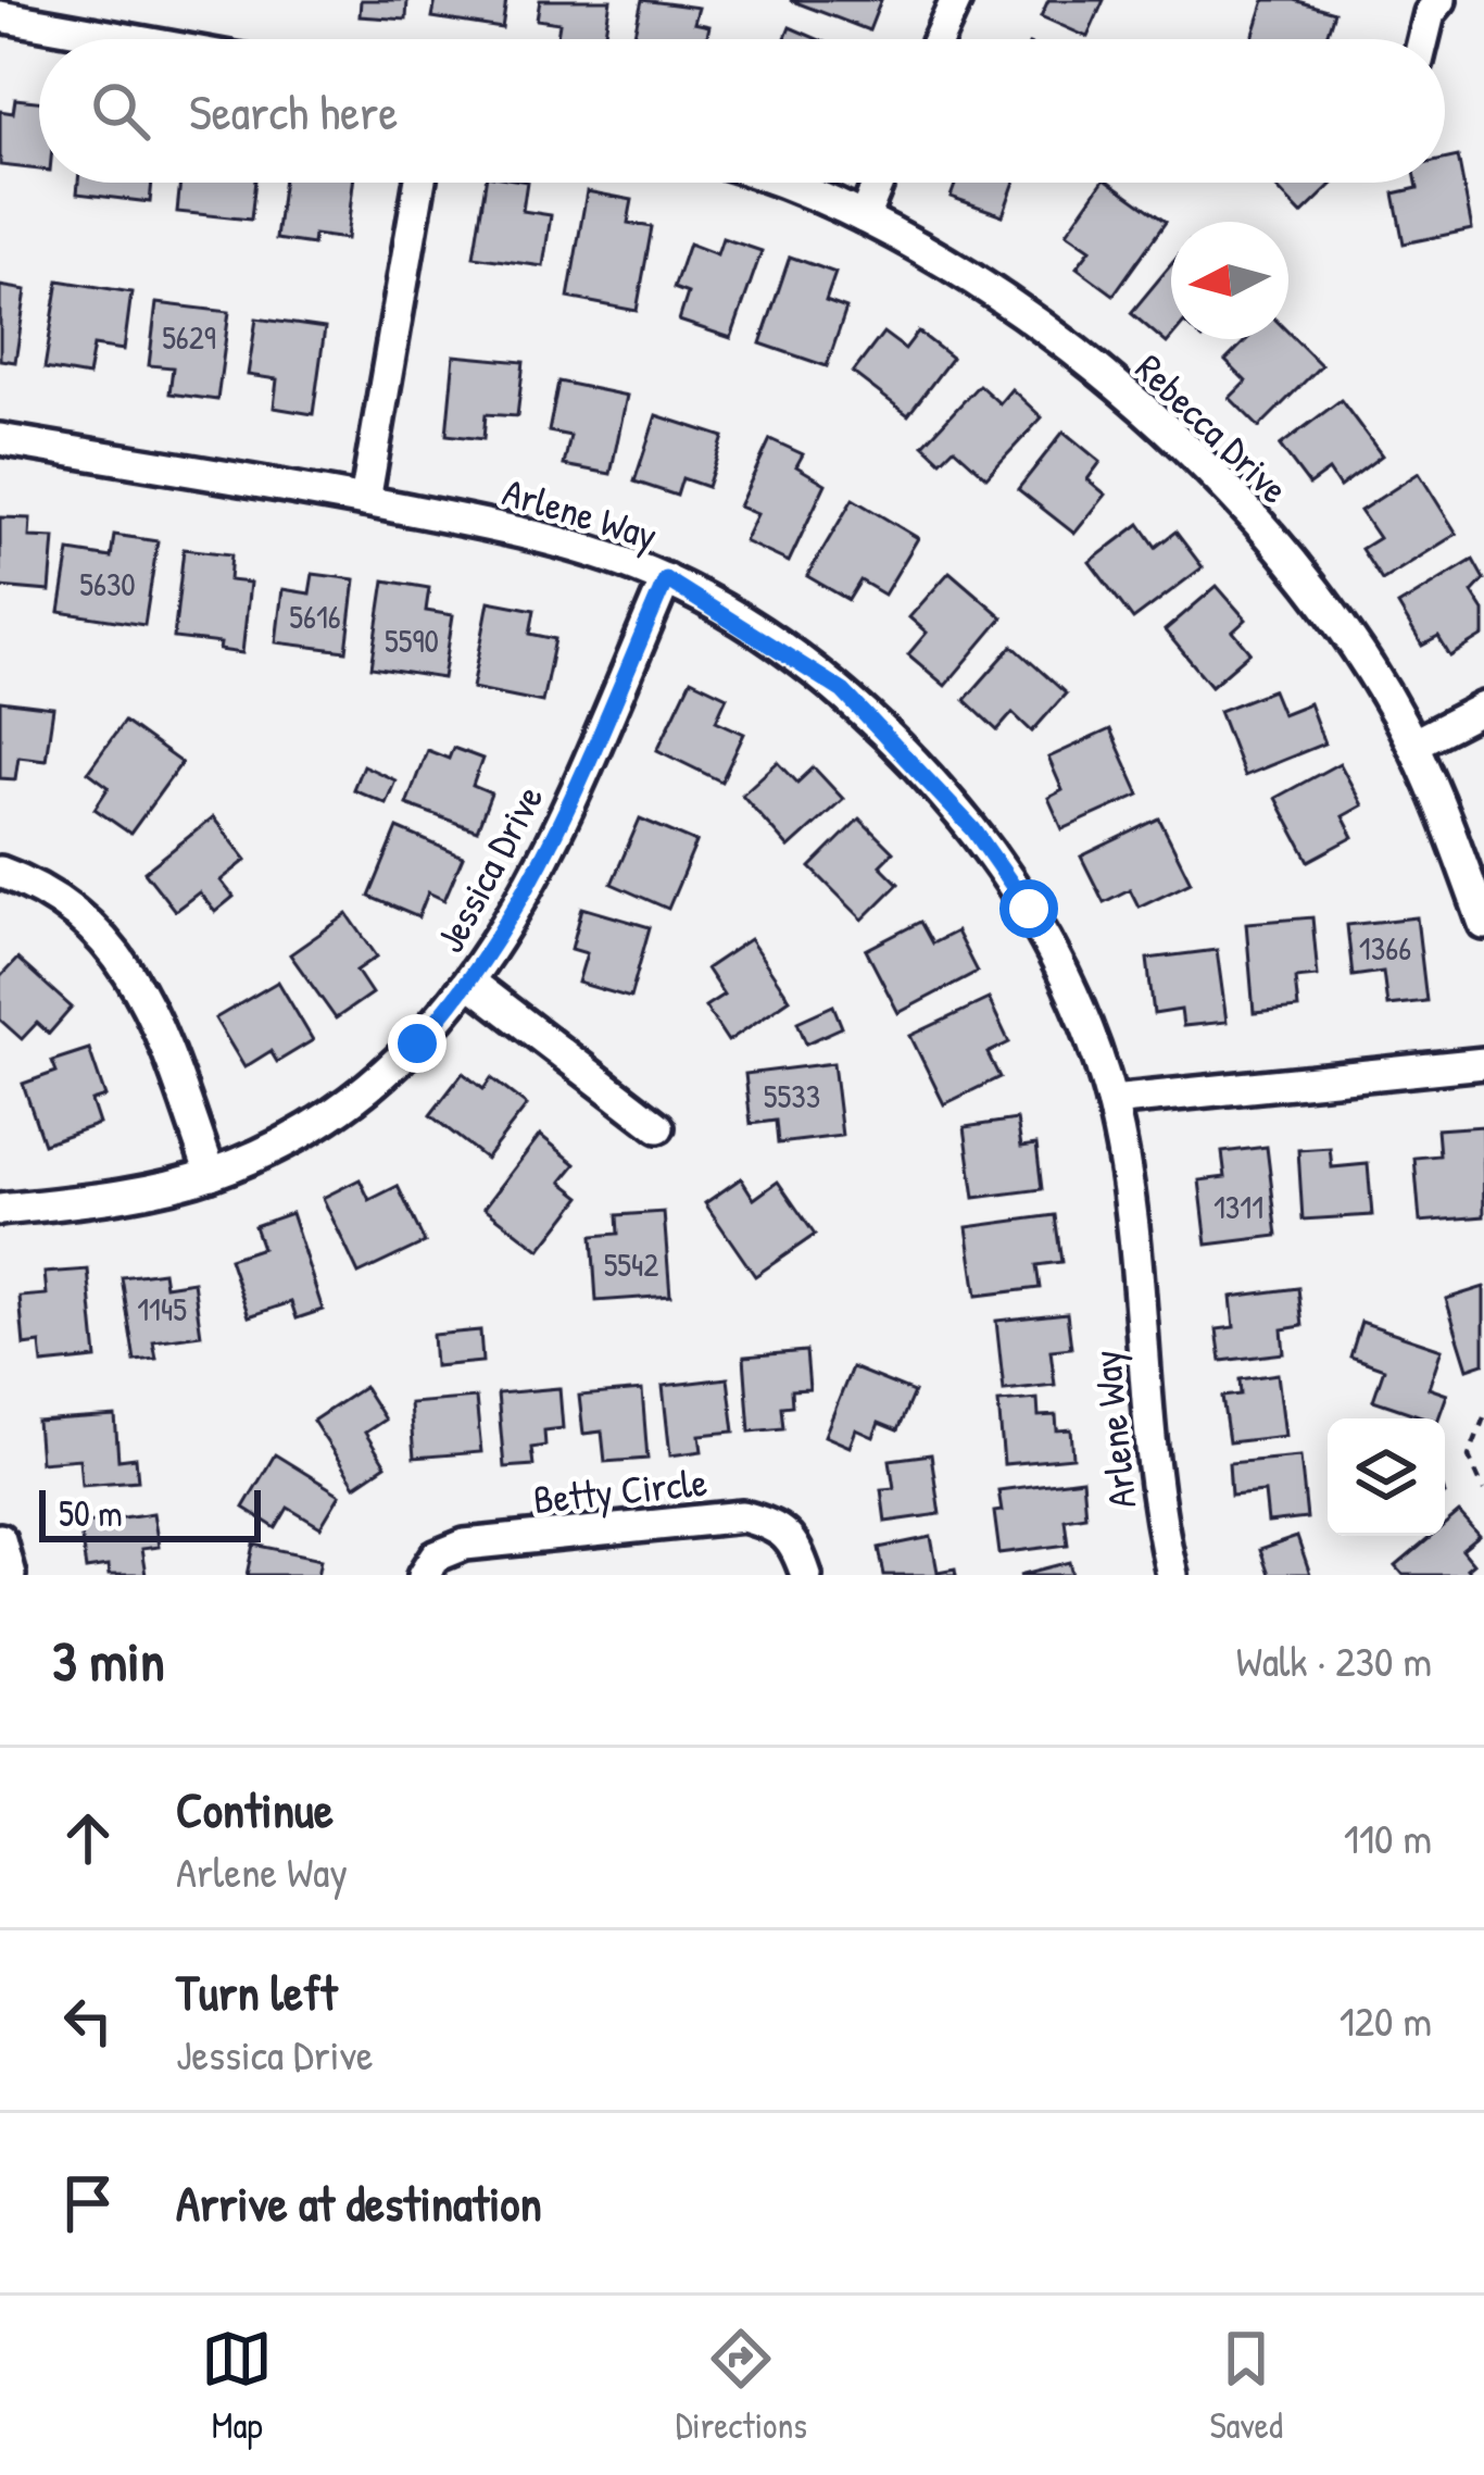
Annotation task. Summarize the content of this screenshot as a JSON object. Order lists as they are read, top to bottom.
{
  "streets": {
    "street": [
      "Rebecca Drive",
      "Arlene Way",
      "Jessica Drive",
      "Betty Circle"
    ]
  },
  "crossings": [
    ["Arlene Way", "Jessica Drive"]
  ],
  "house_numbers": [
    "5629",
    "5630",
    "5616",
    "5590",
    "1366",
    "5533",
    "1311",
    "5542",
    "1145"
  ],
  "scale_bar": "50 m",
  "north": "left",
  "page": {
    "search": "Search here",
    "scale": "50 m",
    "heading": ["3 min", "Walk · 230 m"],
    "list": [
      ["Continue", "Arlene Way", "110 m"],
      ["Turn left", "Jessica Drive", "120 m"],
      "Arrive at destination"
    ],
    "nav": ["Map", "Directions", "Saved"]
  }
}
